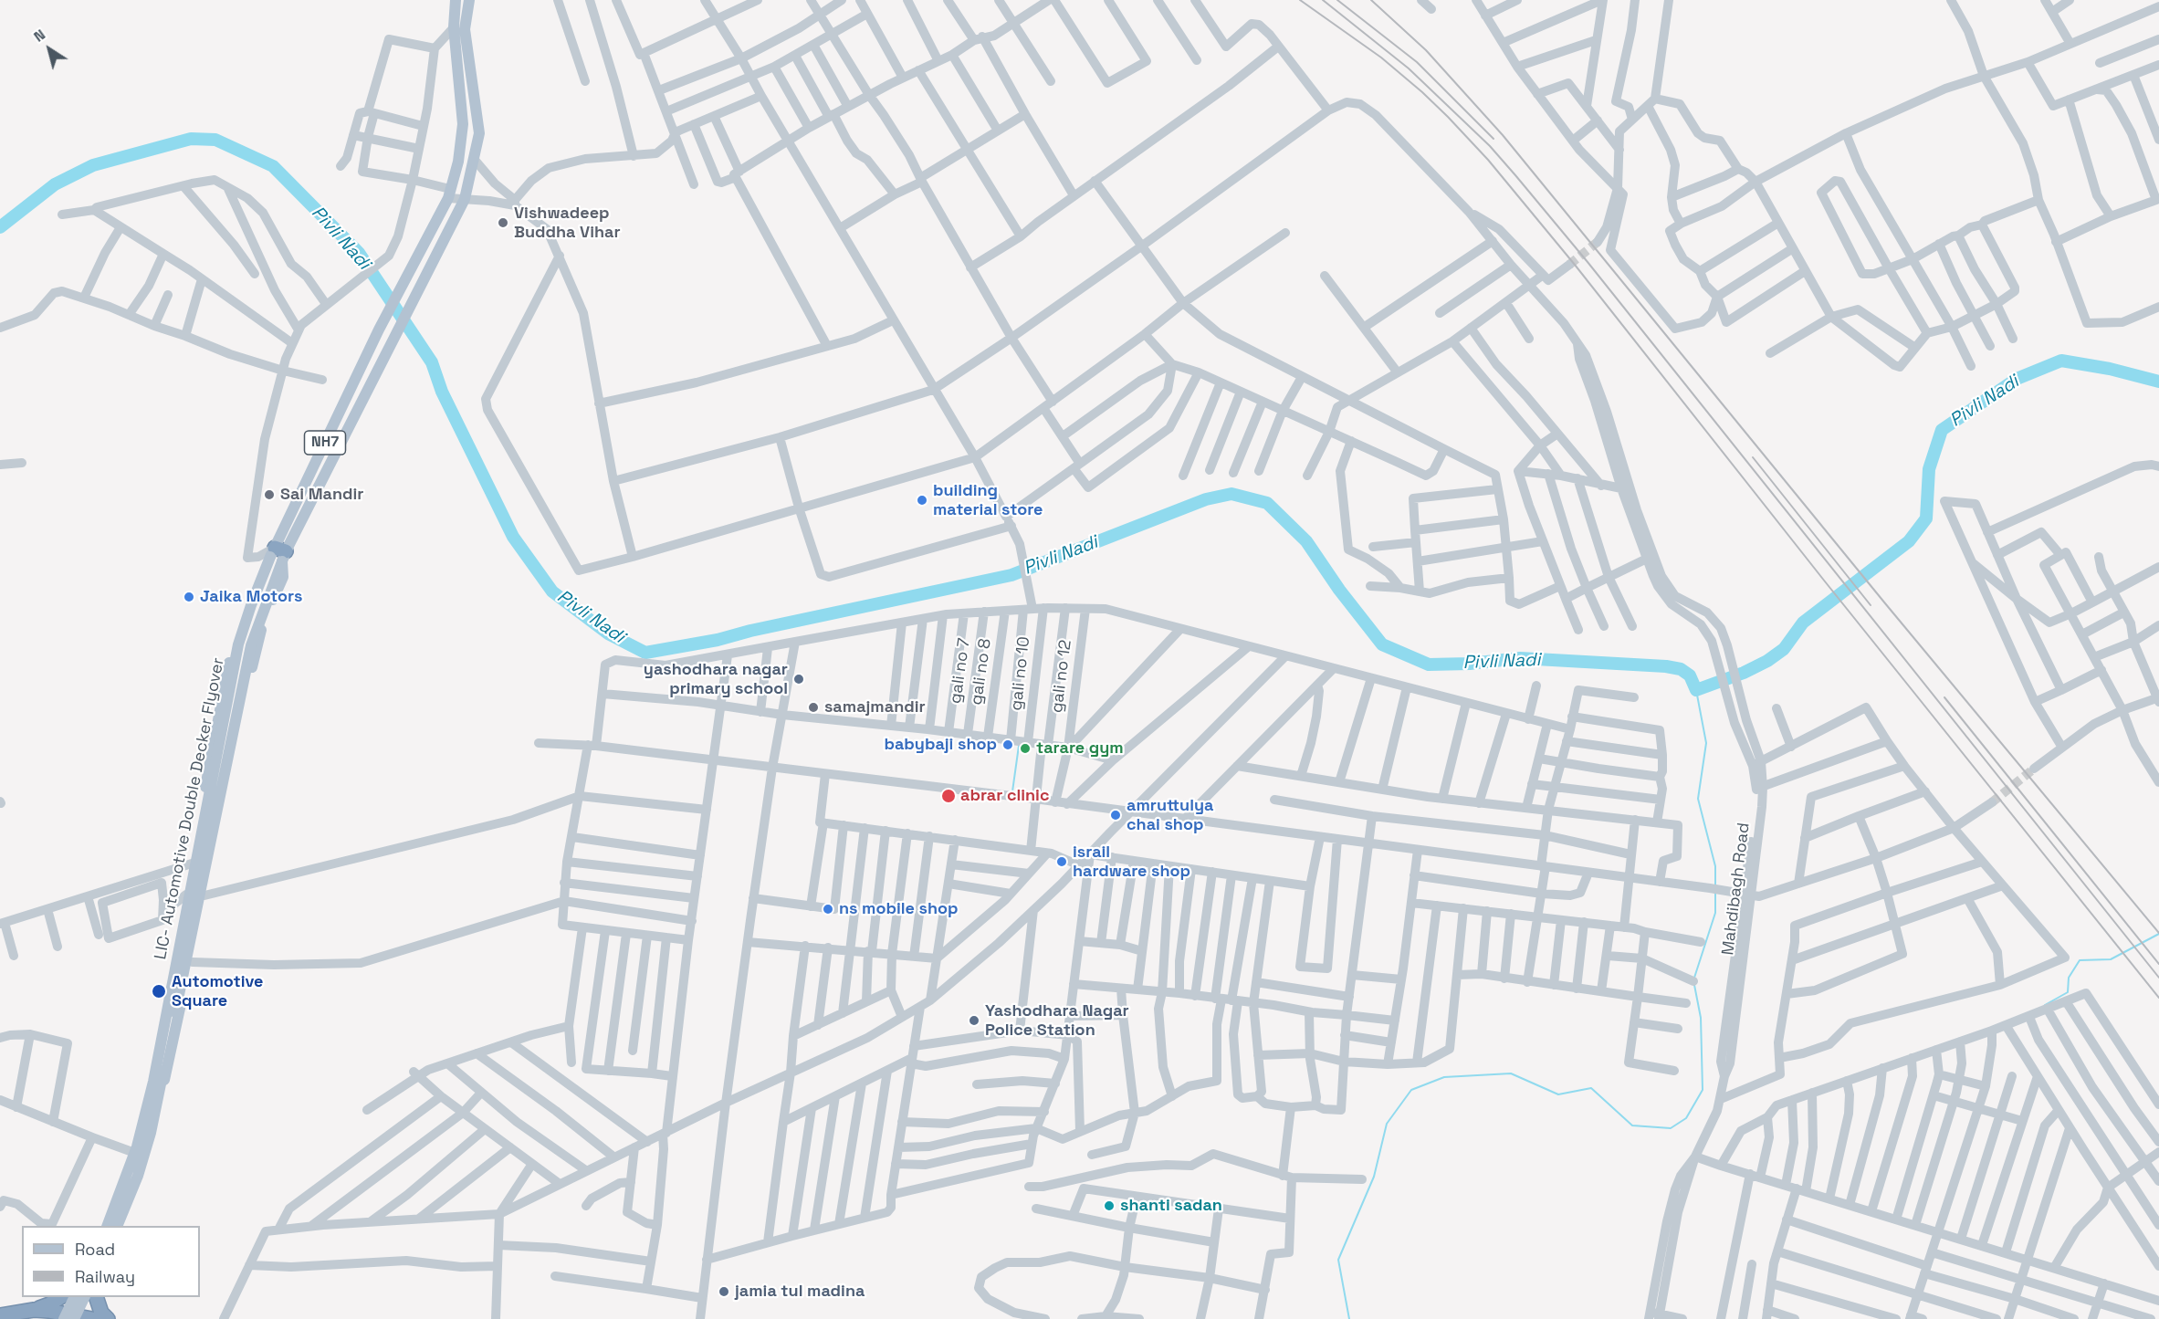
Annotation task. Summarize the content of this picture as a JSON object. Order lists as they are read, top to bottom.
{
  "streets": {
    "main road": ["NH7", "LIC- Automotive Double Decker Flyover"],
    "street": [
      "gali no 7",
      "gali no 8",
      "gali no 10",
      "gali no 12",
      "Mahdibagh Road"
    ]
  },
  "crossings": [
    ["NH7", "LIC- Automotive Double Decker Flyover"]
  ],
  "water": ["Pivli Nadi"],
  "places": [
    "Vishwadeep Buddha Vihar",
    "Sai Mandir",
    "building material store",
    "Jaika Motors",
    "yashodhara nagar primary school",
    "samajmandir",
    "babybaji shop",
    "tarare gym",
    "abrar clinic",
    "amruttulya chai shop",
    "israil hardware shop",
    "ns mobile shop",
    "Automotive Square",
    "Yashodhara Nagar Police Station",
    "shanti sadan",
    "jamia tul madina"
  ],
  "legend": ["Road", "Railway"],
  "north": "top left"
}
